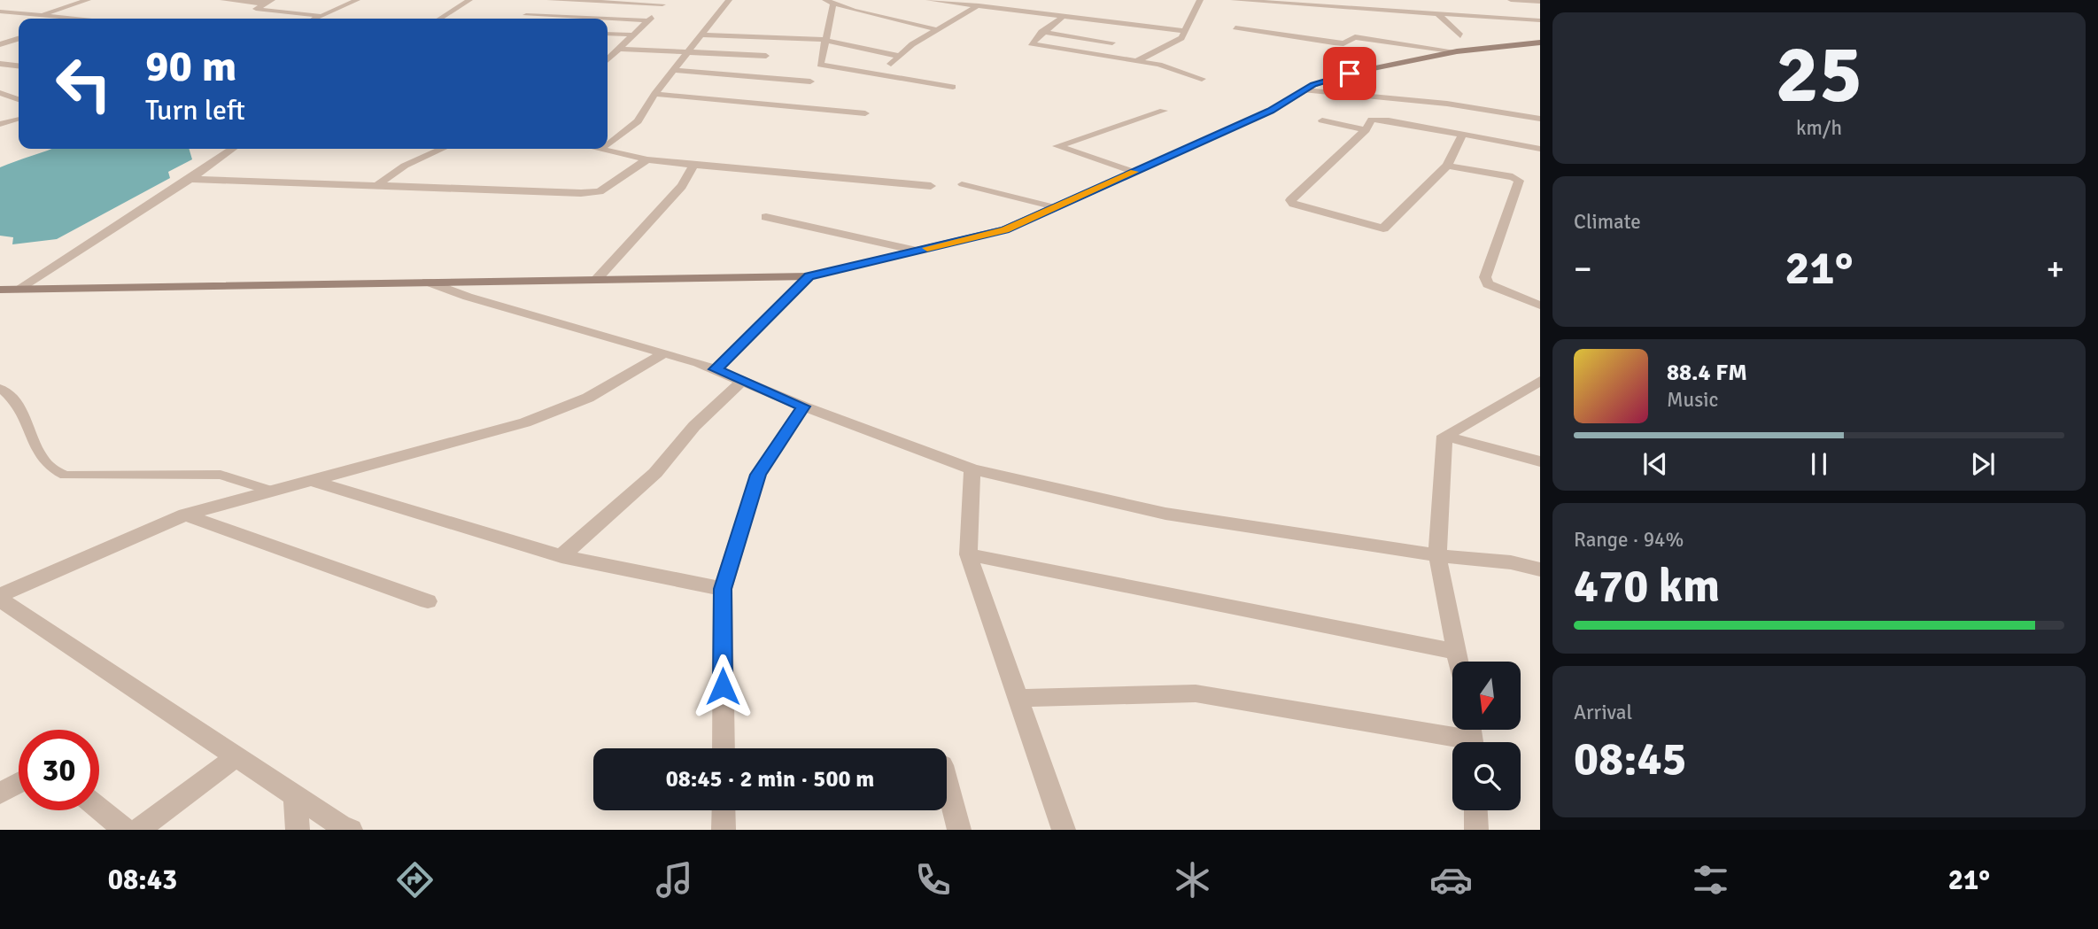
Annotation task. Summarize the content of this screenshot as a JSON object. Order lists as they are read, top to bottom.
{
  "north": "bottom",
  "page": {
    "tile": [
      ["25", "km/h"],
      "Climate",
      ["Range · 94%", "470 km"],
      ["Arrival", "08:45"]
    ],
    "turn": ["90 m", "Turn left"],
    "heat": ["−", "21°", "+"],
    "song": ["88.4 FM", "Music"],
    "limit": "30",
    "trip": "08:45 · 2 min · 500 m",
    "tabs": ["08:43", "21°"]
  }
}
